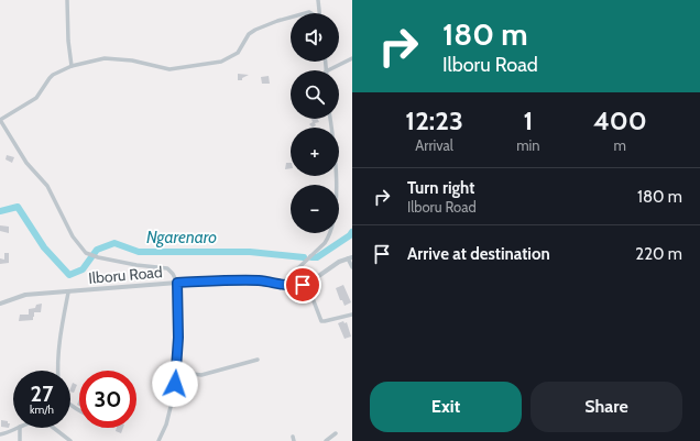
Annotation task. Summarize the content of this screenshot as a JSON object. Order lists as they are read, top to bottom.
{
  "streets": {
    "street": ["Ilboru Road"]
  },
  "water": ["Ngarenaro"],
  "page": {
    "turn": ["180 m", "Ilboru Road"],
    "map_buttons": ["+", "−"],
    "eta": [
      "12:23",
      "Arrival",
      "1",
      "min",
      "400",
      "m"
    ],
    "list": [
      {
        "name": "Turn right",
        "note": "Ilboru Road",
        "value": "180 m"
      },
      {
        "name": "Arrive at destination",
        "value": "220 m"
      }
    ],
    "speed": "27 km/h",
    "limit": "30",
    "buttons": ["Exit", "Share"]
  }
}
